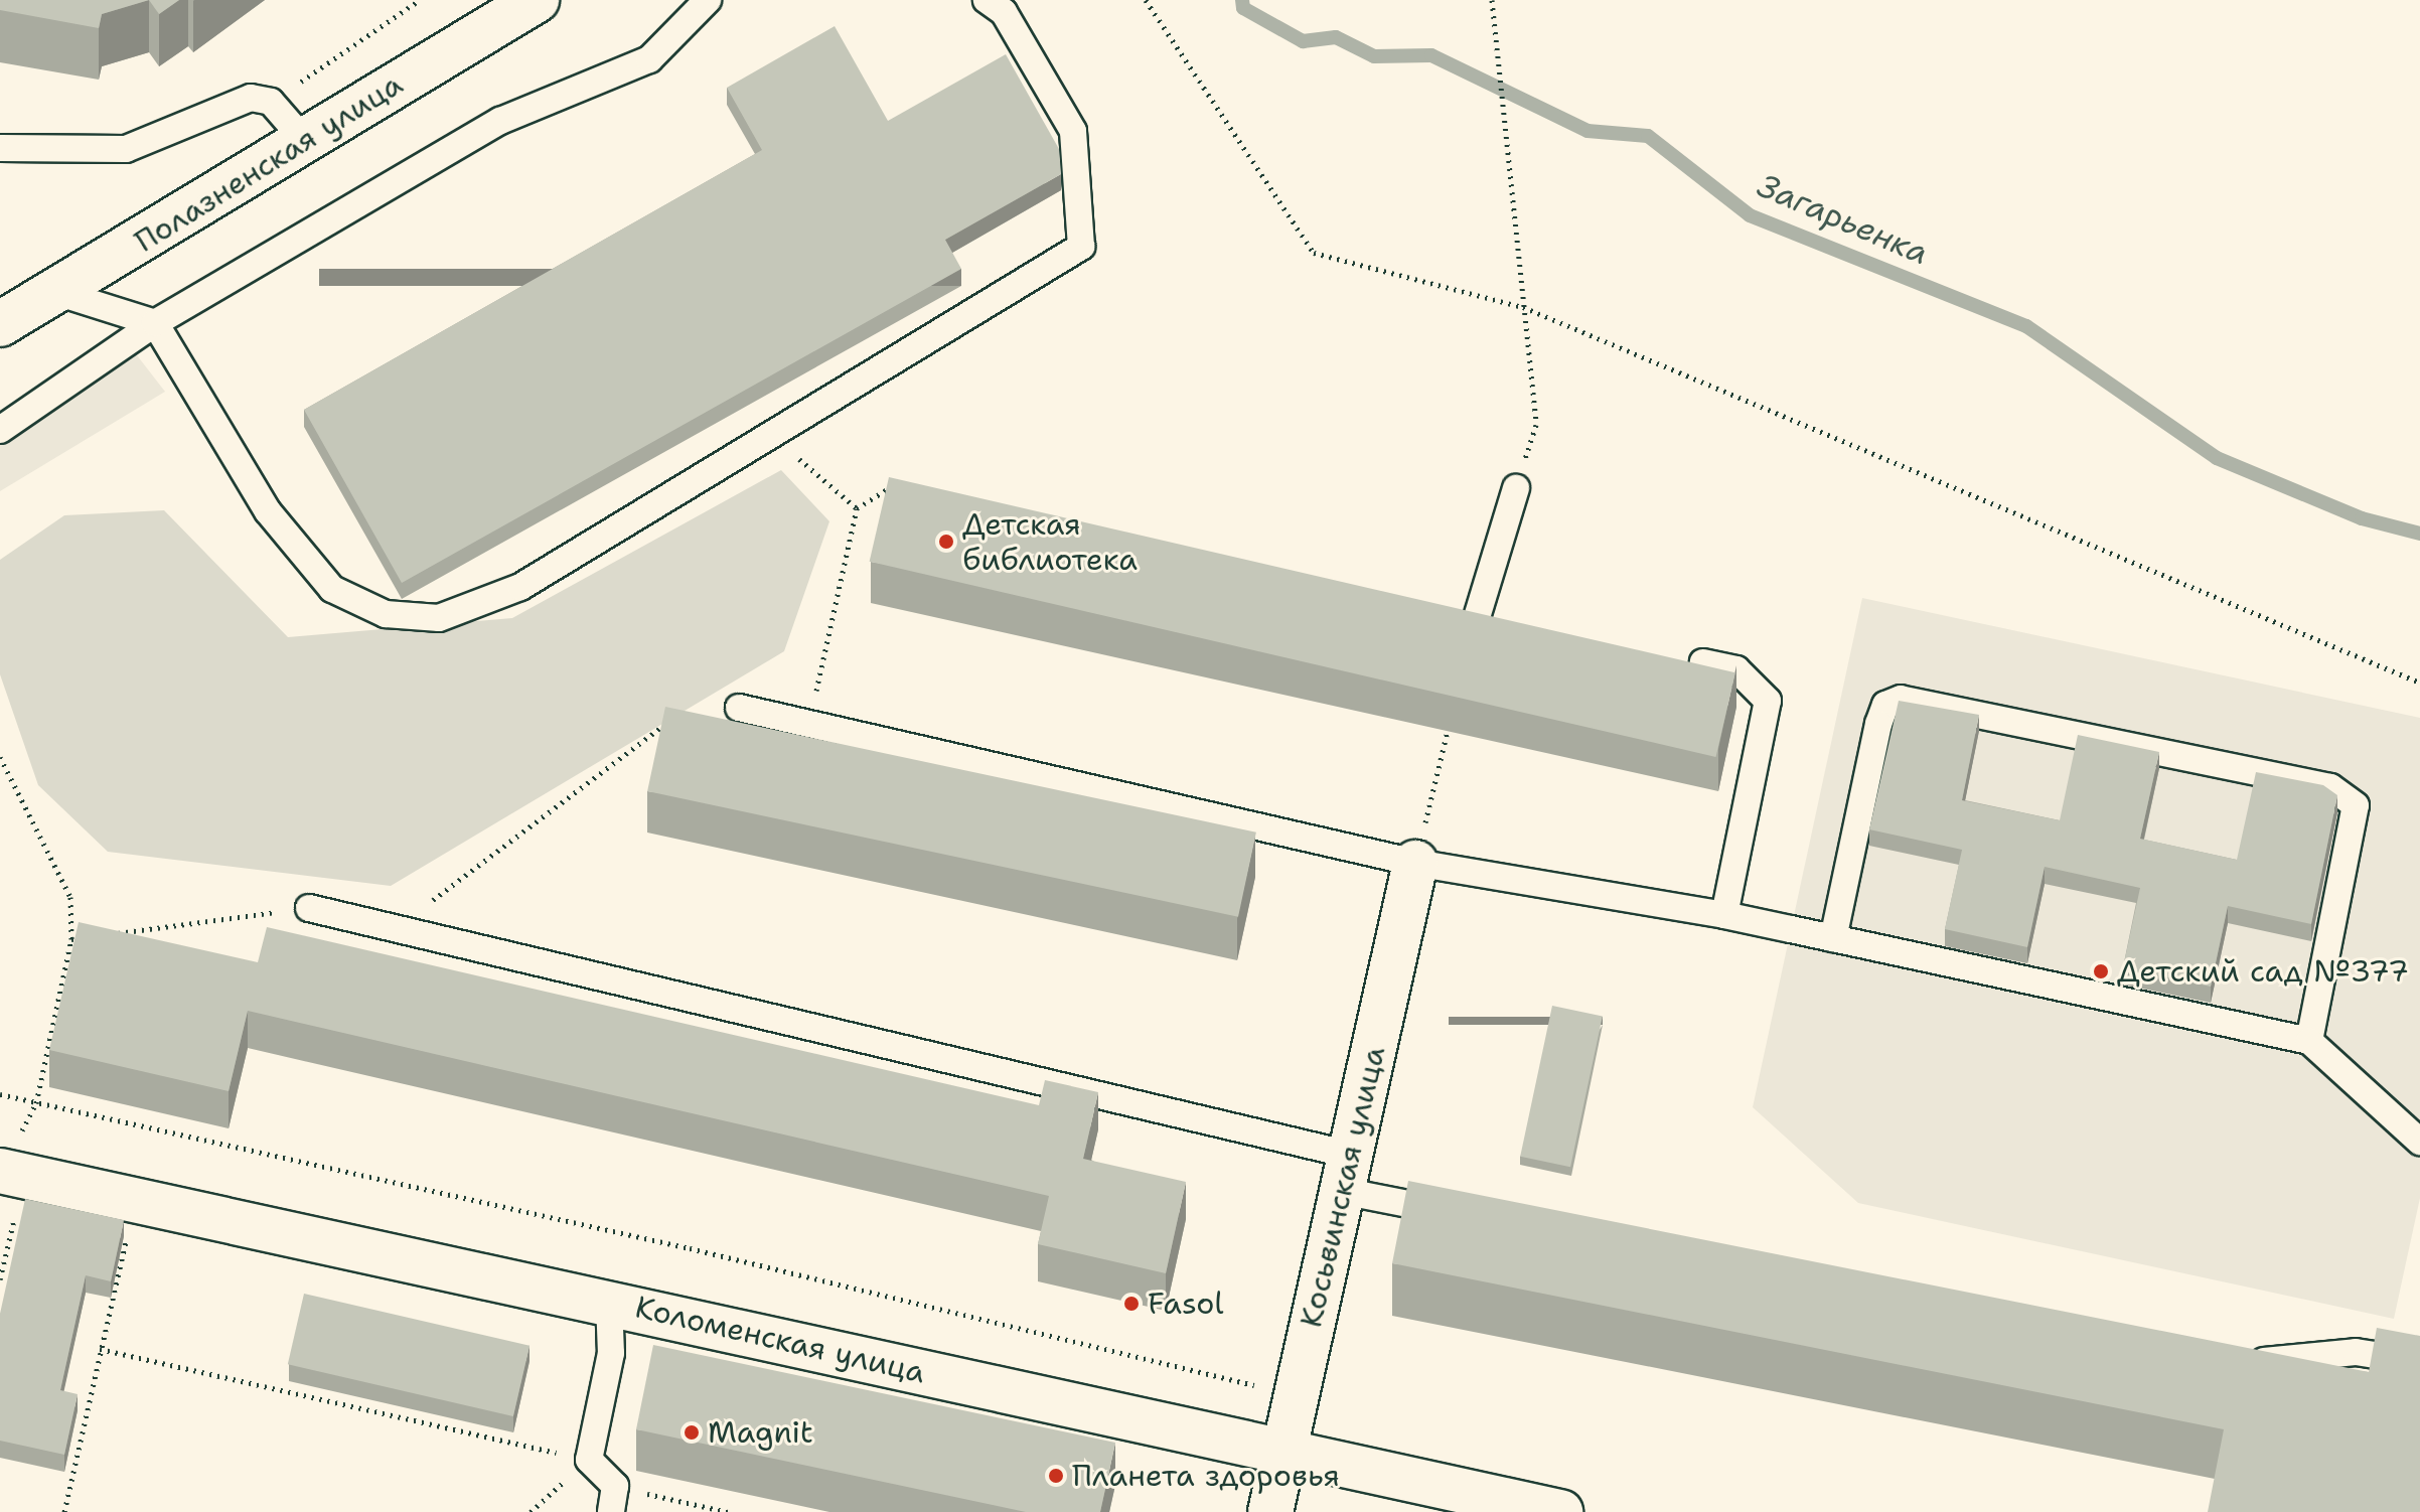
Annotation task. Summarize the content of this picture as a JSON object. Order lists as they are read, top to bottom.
{
  "streets": {
    "street": ["Полазненская улица", "Косьвинская улица", "Коломенская улица"]
  },
  "crossings": [
    ["Косьвинская улица", "Коломенская улица"]
  ],
  "water": ["Загарьенка"],
  "places": [
    "Детская библиотека",
    "Детский сад №377",
    "Fasol",
    "Magnit",
    "Планета здоровья"
  ]
}
